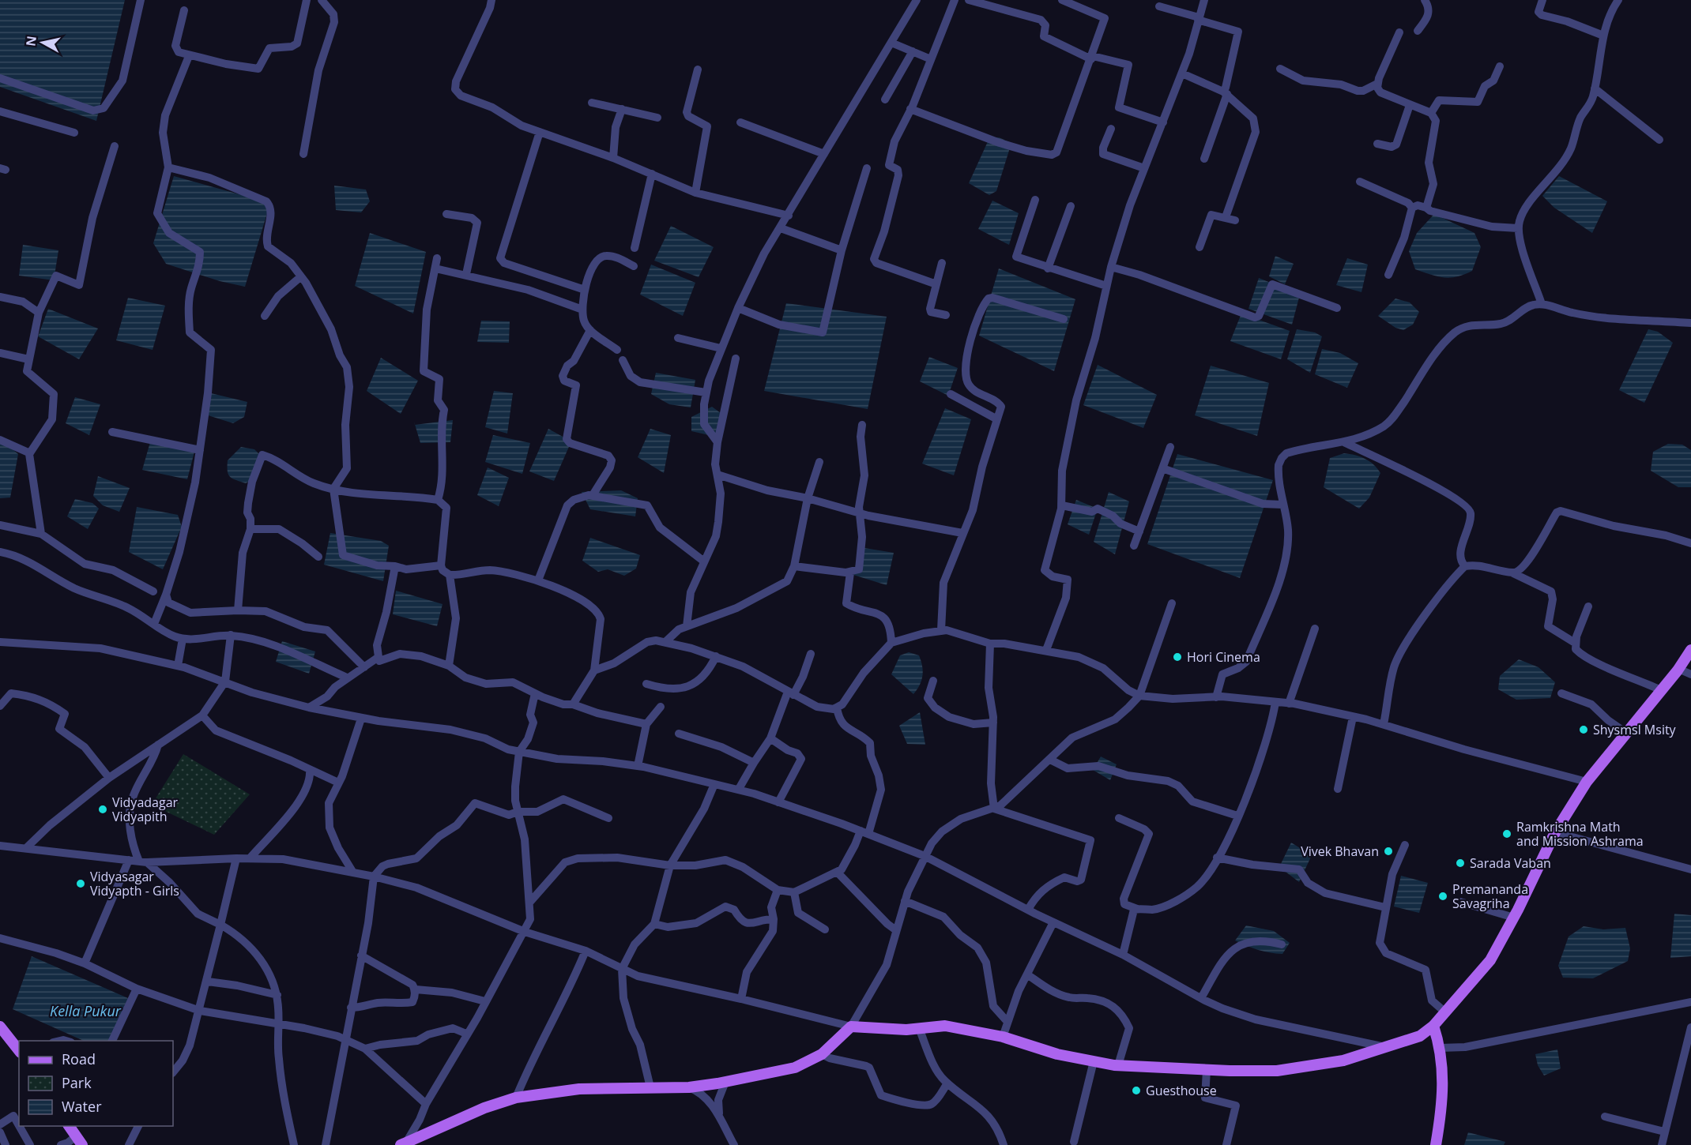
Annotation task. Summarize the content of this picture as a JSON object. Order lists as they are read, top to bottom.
{
  "water": ["Kella Pukur"],
  "places": [
    "Hori Cinema",
    "Shysmsl Msity",
    "Vidyadagar Vidyapith",
    "Ramkrishna Math and Mission Ashrama",
    "Vivek Bhavan",
    "Sarada Vaban",
    "Vidyasagar Vidyapth - Girls",
    "Premananda Savagriha",
    "Guesthouse"
  ],
  "legend": ["Road", "Park", "Water"],
  "north": "left"
}
